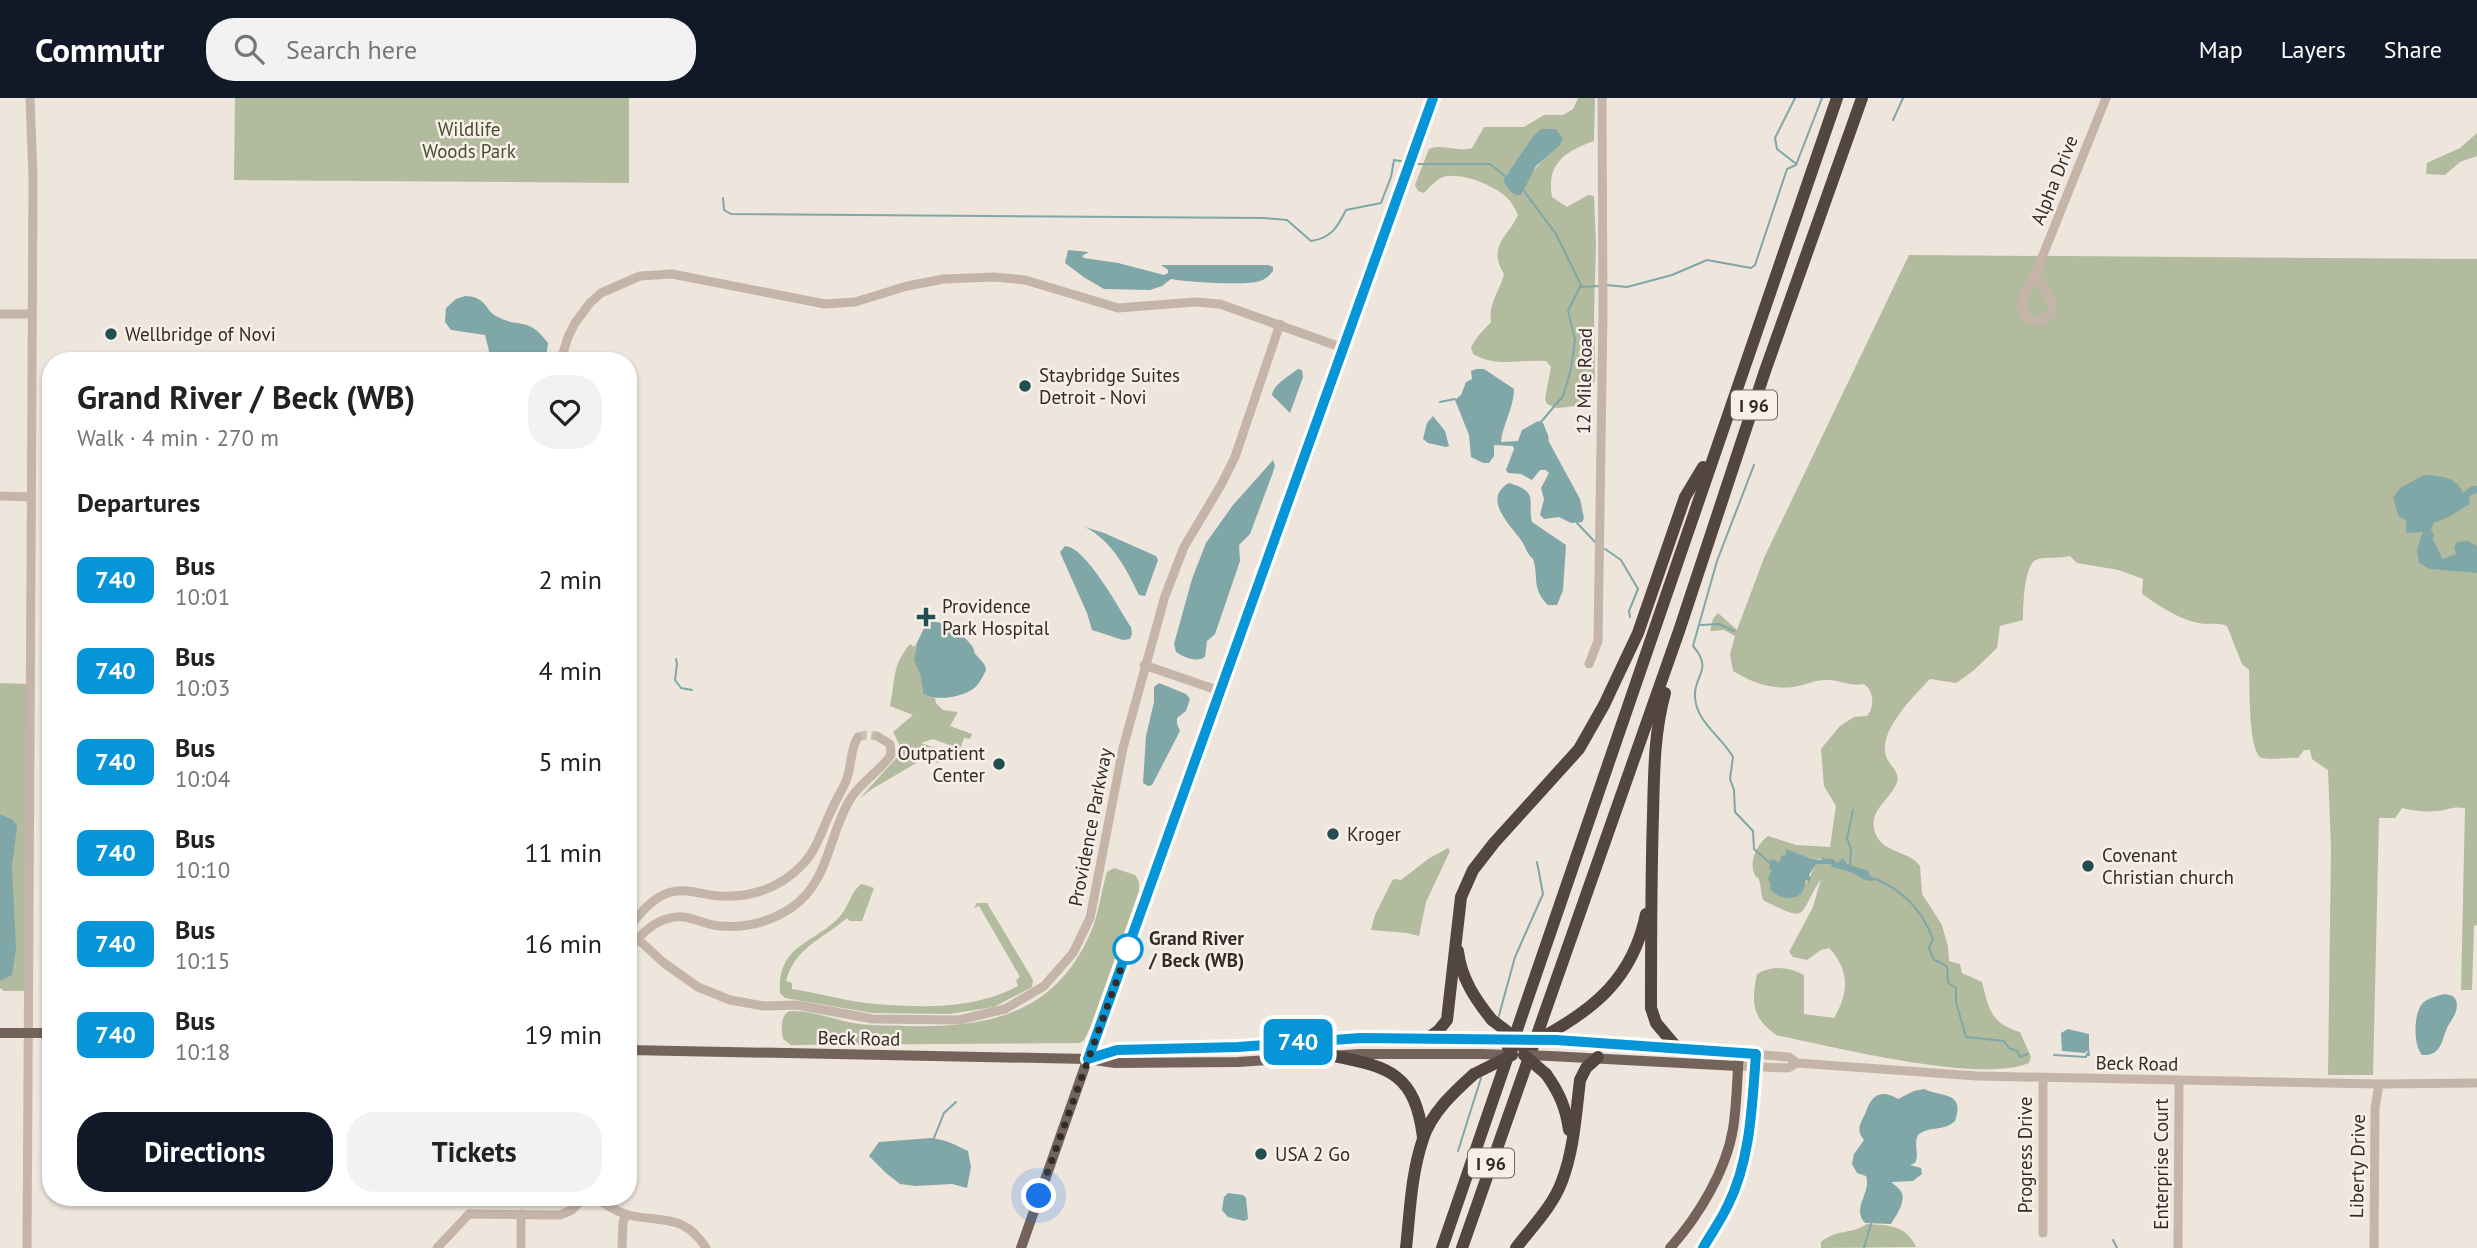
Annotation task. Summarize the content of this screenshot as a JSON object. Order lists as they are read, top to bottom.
{
  "streets": {
    "highway": ["I 96"],
    "main road": ["Beck Road"],
    "street": [
      "Alpha Drive",
      "12 Mile Road",
      "Providence Parkway",
      "Progress Drive",
      "Enterprise Court",
      "Liberty Drive"
    ]
  },
  "crossings": [
    ["Beck Road", "Progress Drive"],
    ["Beck Road", "Enterprise Court"],
    ["Beck Road", "Liberty Drive"]
  ],
  "parks": ["Wildlife Woods Park"],
  "places": {
    "other": [
      "Wellbridge of Novi",
      "Staybridge Suites Detroit - Novi",
      "Outpatient Center",
      "Kroger",
      "Covenant Christian church",
      "Grand River / Beck (WB)",
      "USA 2 Go"
    ],
    "health": ["Providence Park Hospital"]
  },
  "lines": ["bus line 740"],
  "page": {
    "header": "Commutr",
    "search": "Search here",
    "nav": ["Map", "Layers", "Share"],
    "on_map": "740",
    "heading": [
      ["Grand River / Beck (WB)", "Walk · 4 min · 270 m"],
      "Departures"
    ],
    "list": [
      {
        "mark": "740",
        "name": "Bus",
        "note": "10:01",
        "value": "2 min"
      },
      {
        "mark": "740",
        "name": "Bus",
        "note": "10:03",
        "value": "4 min"
      },
      {
        "mark": "740",
        "name": "Bus",
        "note": "10:04",
        "value": "5 min"
      },
      {
        "mark": "740",
        "name": "Bus",
        "note": "10:10",
        "value": "11 min"
      },
      {
        "mark": "740",
        "name": "Bus",
        "note": "10:15",
        "value": "16 min"
      },
      {
        "mark": "740",
        "name": "Bus",
        "note": "10:18",
        "value": "19 min"
      }
    ],
    "buttons": ["Directions", "Tickets"]
  }
}
